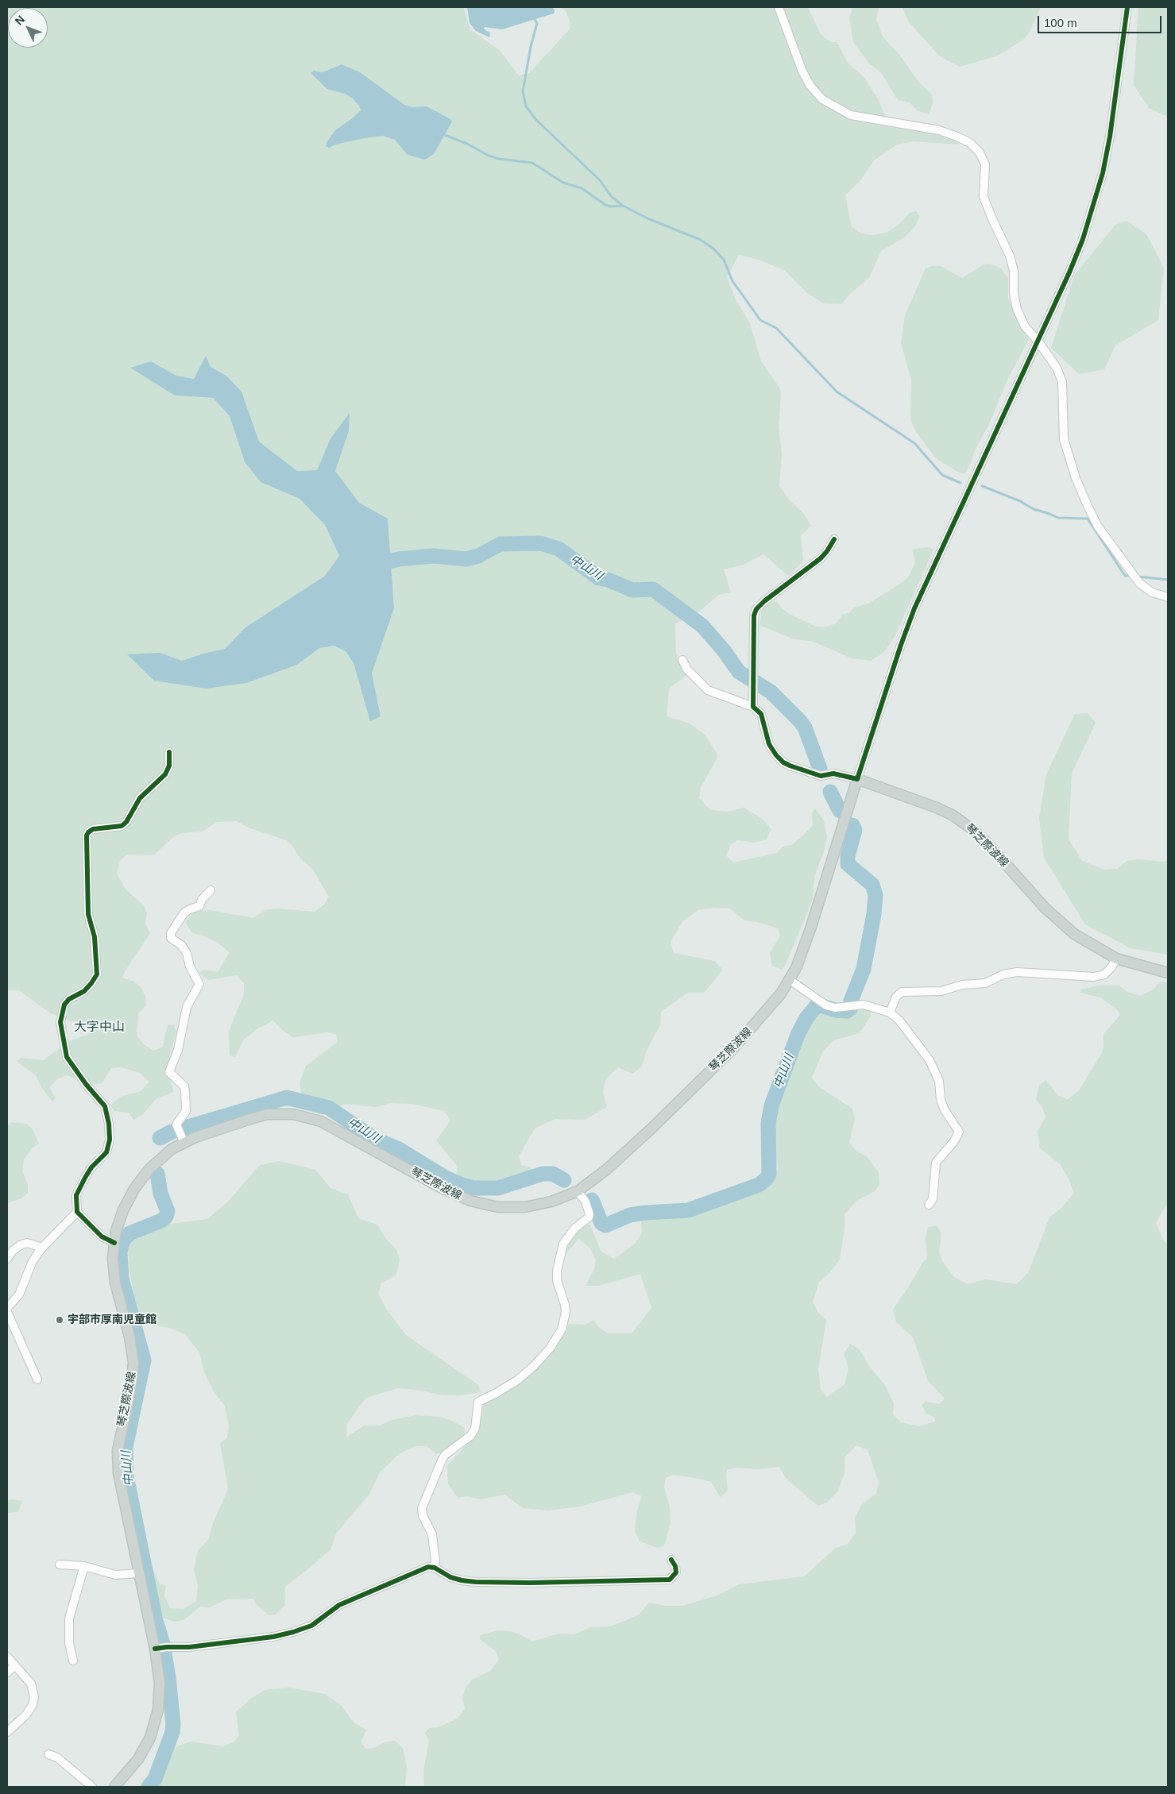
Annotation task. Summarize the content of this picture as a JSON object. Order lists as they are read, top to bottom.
{
  "streets": {
    "main road": ["琴芝際波線"]
  },
  "districts": ["大字中山"],
  "water": ["中山川"],
  "places": ["宇部市厚南児童館"],
  "scale_bar": "100 m",
  "north": "top left"
}
